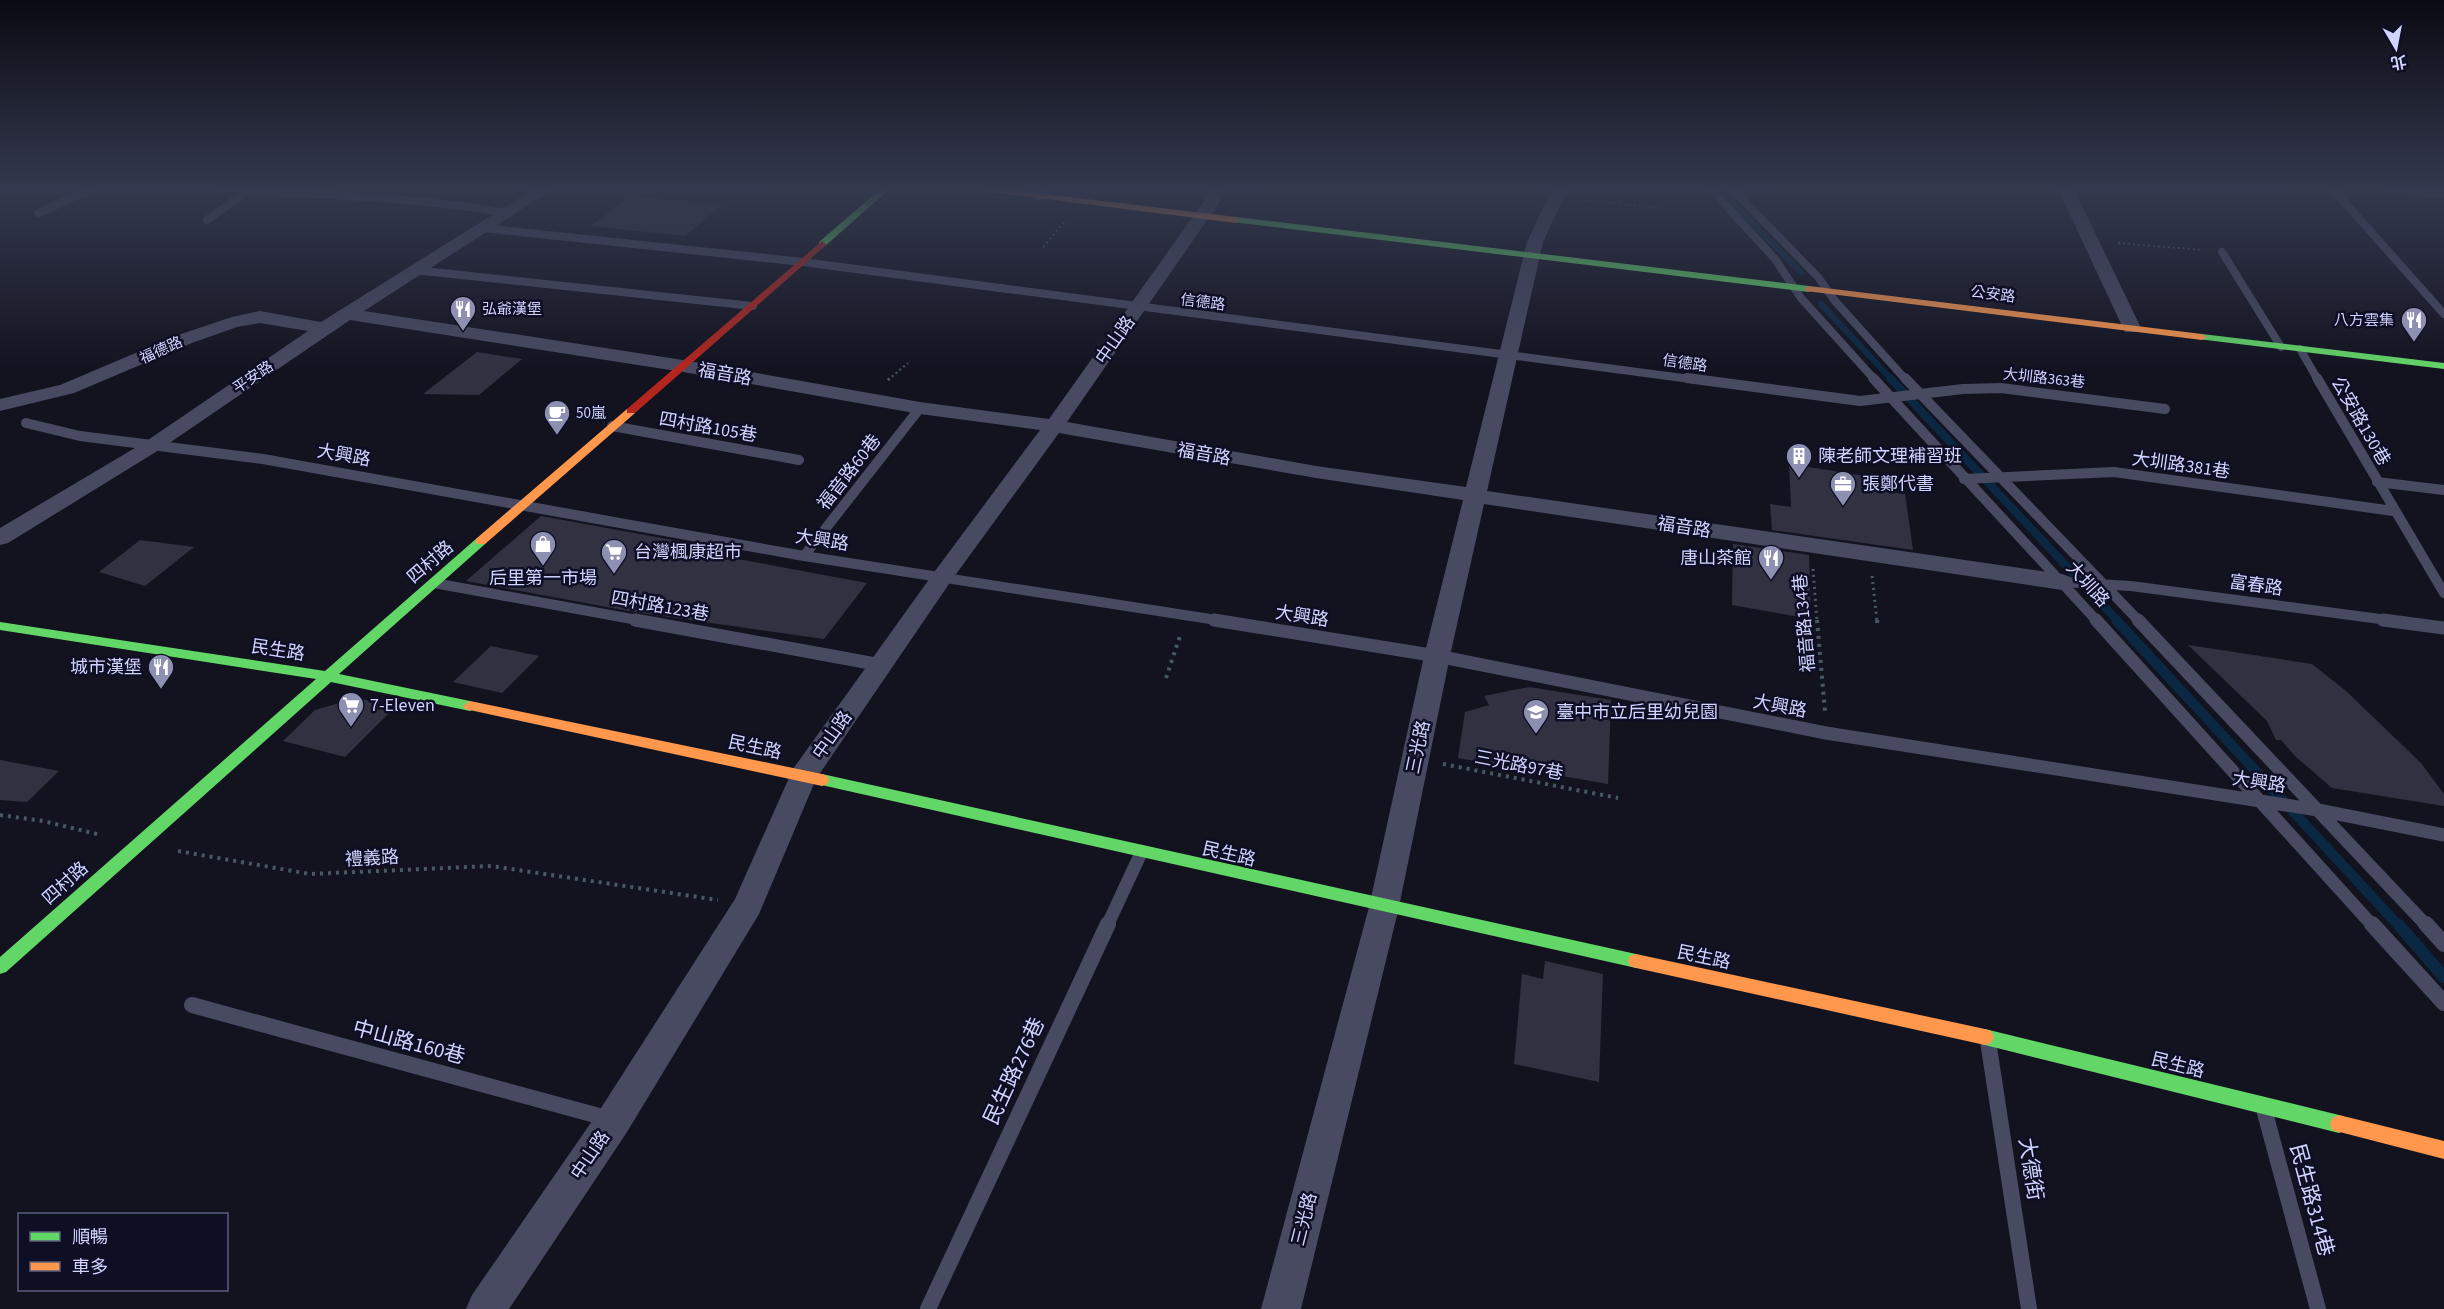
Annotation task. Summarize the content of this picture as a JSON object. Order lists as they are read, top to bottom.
{
  "streets": {
    "main road": ["公安路", "四村路", "民生路"],
    "street": [
      "中山路",
      "福德路",
      "福音路",
      "平安路",
      "三光路"
    ],
    "lane": [
      "信德路",
      "大圳路363巷",
      "公安路130巷",
      "四村路105巷",
      "大興路",
      "大圳路381巷",
      "福音路60巷",
      "大圳路",
      "富春路",
      "四村路123巷",
      "中山路160巷",
      "民生路276巷",
      "大德街",
      "民生路314巷"
    ],
    "path": ["福音路134巷", "三光路97巷", "禮義路"]
  },
  "crossings": [
    ["公安路", "公安路130巷"],
    ["公安路", "大圳路"],
    ["公安路", "三光路"],
    ["信德路", "中山路"],
    ["信德路", "大圳路363巷"],
    ["信德路", "四村路"],
    ["信德路", "大圳路"],
    ["信德路", "三光路"],
    ["中山路", "福音路"],
    ["中山路", "大興路"],
    ["中山路", "四村路123巷"],
    ["中山路", "民生路"],
    ["中山路", "禮義路"],
    ["中山路", "中山路160巷"],
    ["福德路", "平安路"],
    ["福音路", "平安路"],
    ["福音路", "福音路60巷"],
    ["福音路", "四村路"],
    ["福音路", "大圳路"],
    ["福音路", "富春路"],
    ["福音路", "福音路134巷"],
    ["福音路", "三光路"],
    ["平安路", "大興路"],
    ["大圳路363巷", "大圳路"],
    ["公安路130巷", "大圳路381巷"],
    ["四村路105巷", "四村路"],
    ["大興路", "福音路60巷"],
    ["大興路", "四村路"],
    ["大興路", "大圳路"],
    ["大興路", "福音路134巷"],
    ["大興路", "三光路"],
    ["大圳路381巷", "大圳路"],
    ["四村路", "四村路123巷"],
    ["四村路", "民生路"],
    ["四村路", "禮義路"],
    ["大圳路", "富春路"],
    ["民生路", "三光路"],
    ["民生路", "民生路276巷"],
    ["民生路", "大德街"],
    ["民生路", "民生路314巷"],
    ["三光路", "三光路97巷"]
  ],
  "places": {
    "restaurant": [
      "弘爺漢堡",
      "八方雲集",
      "唐山茶館",
      "城市漢堡"
    ],
    "cafe": ["50嵐"],
    "building": ["陳老師文理補習班"],
    "office": ["張鄭代書"],
    "shop": ["后里第一市場"],
    "supermarket": ["台灣楓康超市", "7-Eleven"],
    "school or university": ["臺中市立后里幼兒園"]
  },
  "legend": ["順暢", "車多"],
  "north": "bottom"
}
